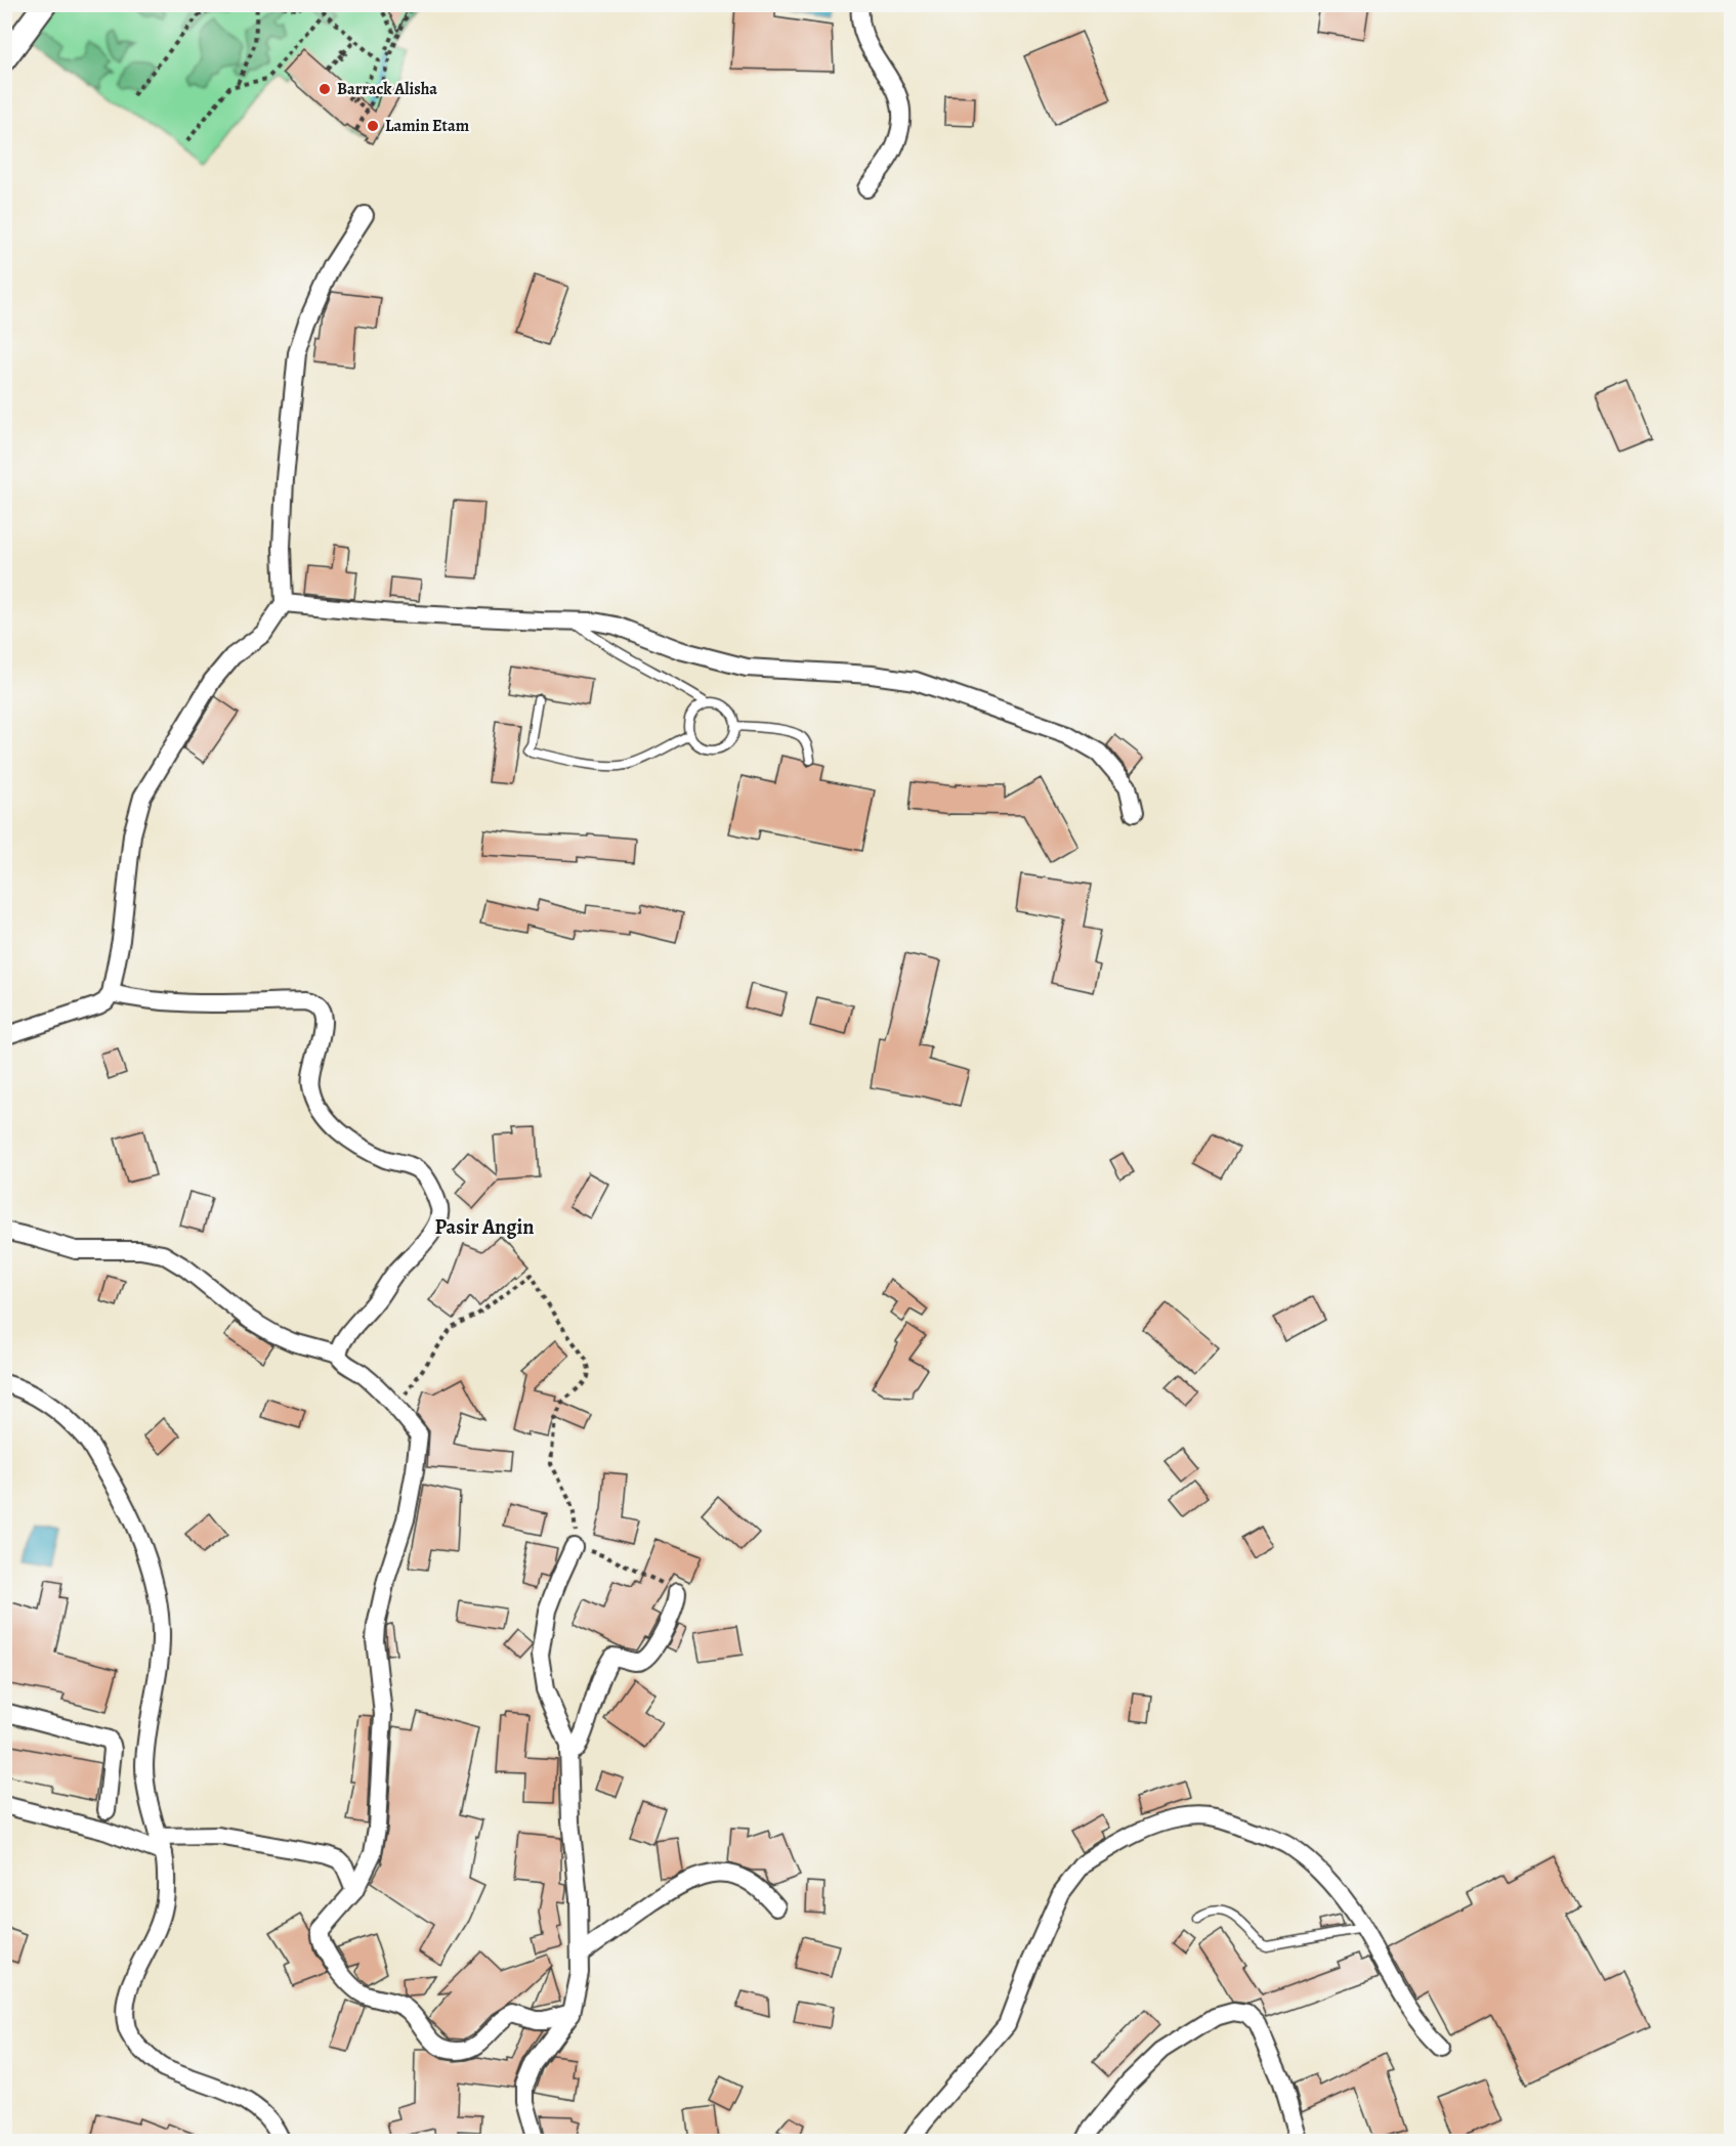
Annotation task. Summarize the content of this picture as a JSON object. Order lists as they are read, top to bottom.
{
  "districts": ["Pasir Angin"],
  "places": ["Barrack Alisha", "Lamin Etam"]
}
